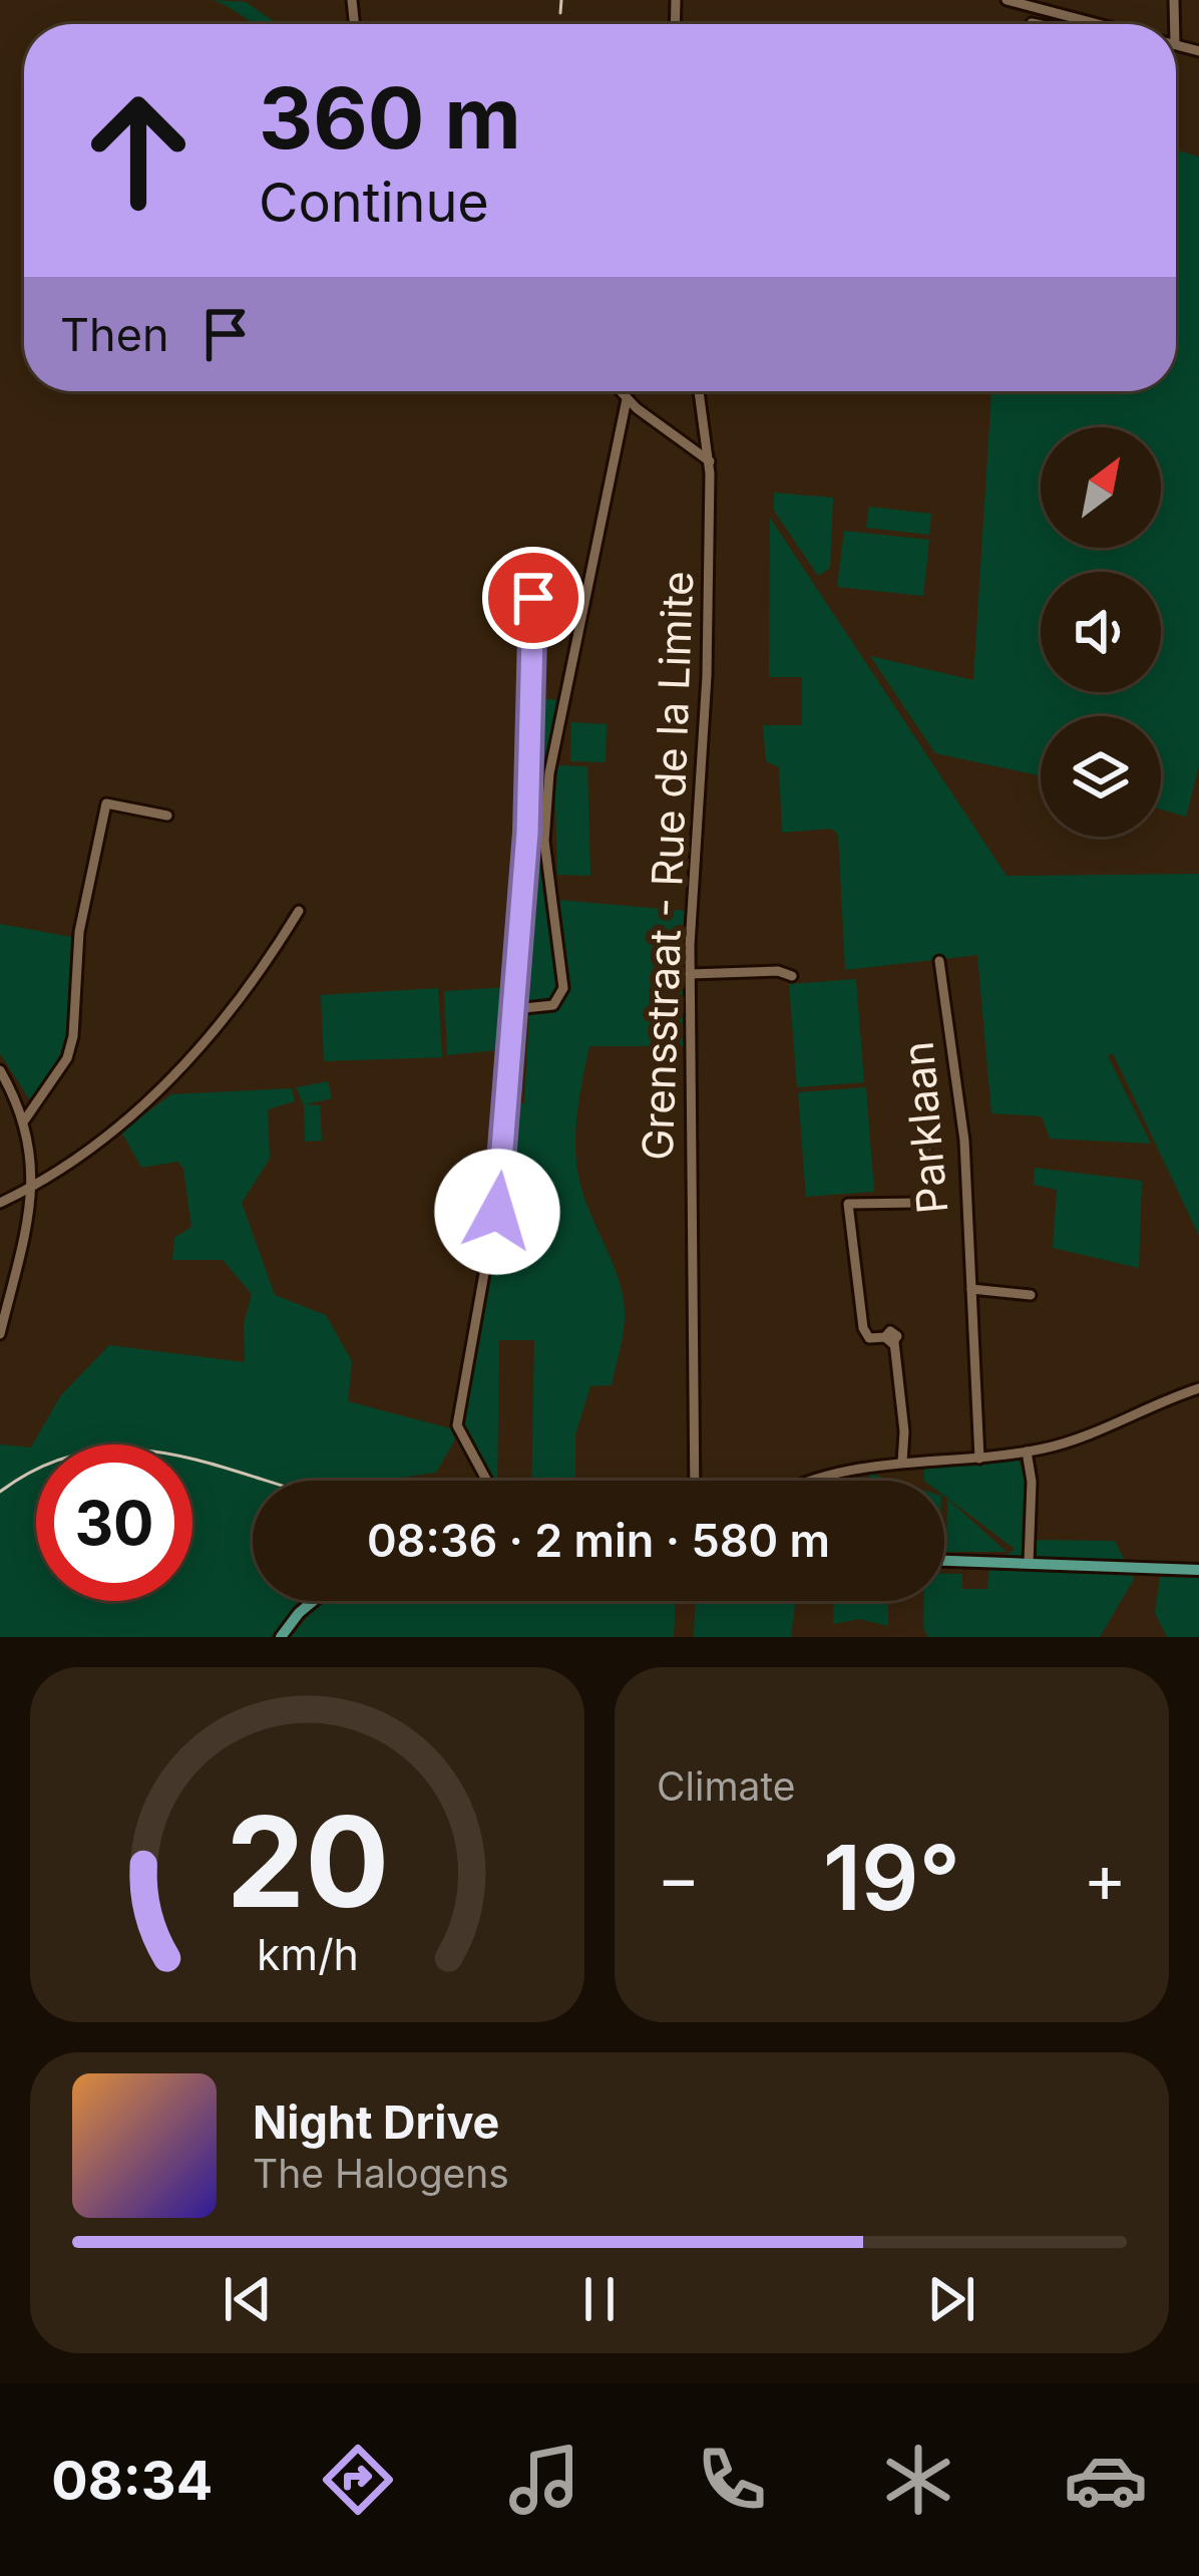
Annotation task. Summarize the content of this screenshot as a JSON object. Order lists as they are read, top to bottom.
{
  "streets": {
    "street": ["Grensstraat - Rue de la Limite", "Parklaan"]
  },
  "north": "top right",
  "page": {
    "turn": ["360 m", "Continue"],
    "then": "Then",
    "limit": "30",
    "trip": "08:36 · 2 min · 580 m",
    "tile": "Climate",
    "heat": ["−", "19°", "+"],
    "song": ["Night Drive", "The Halogens"],
    "tabs": "08:34",
    "gauge": ["20", "km/h"]
  }
}
